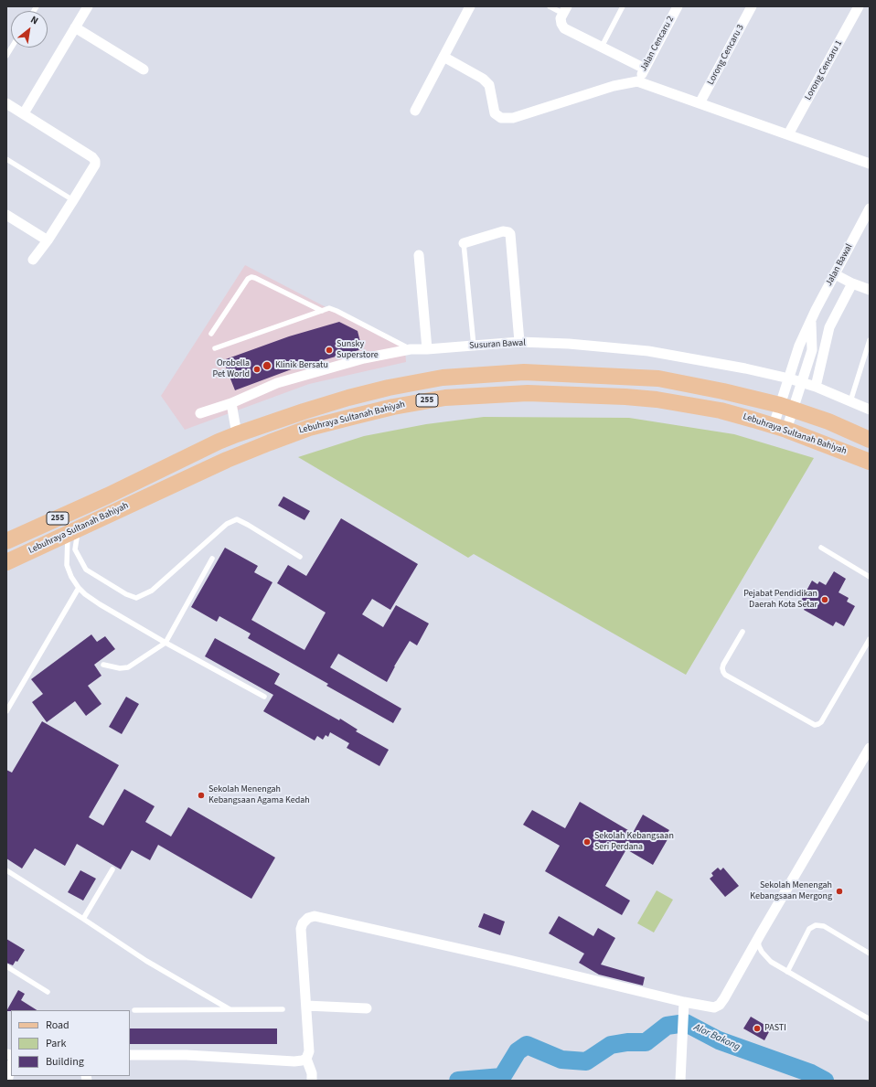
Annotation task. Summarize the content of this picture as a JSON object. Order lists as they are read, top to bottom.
{
  "streets": {
    "main road": ["255", "Lebuhraya Sultanah Bahiyah"],
    "street": [
      "Jalan Cencaru 2",
      "Lorong Cencaru 3",
      "Lorong Cencaru 1",
      "Jalan Bawal",
      "Susuran Bawal"
    ]
  },
  "crossings": [
    ["Jalan Bawal", "Susuran Bawal"],
    ["Jalan Bawal", "Lebuhraya Sultanah Bahiyah"]
  ],
  "water": ["Alor Bakong"],
  "places": [
    "Sunsky Superstore",
    "Klinik Bersatu",
    "Orobella Pet World",
    "Pejabat Pendidikan Daerah Kota Setar",
    "Sekolah Menengah Kebangsaan Agama Kedah",
    "Sekolah Kebangsaan Seri Perdana",
    "Sekolah Menengah Kebangsaan Mergong",
    "PASTI"
  ],
  "legend": ["Road", "Park", "Building"],
  "north": "top right"
}
